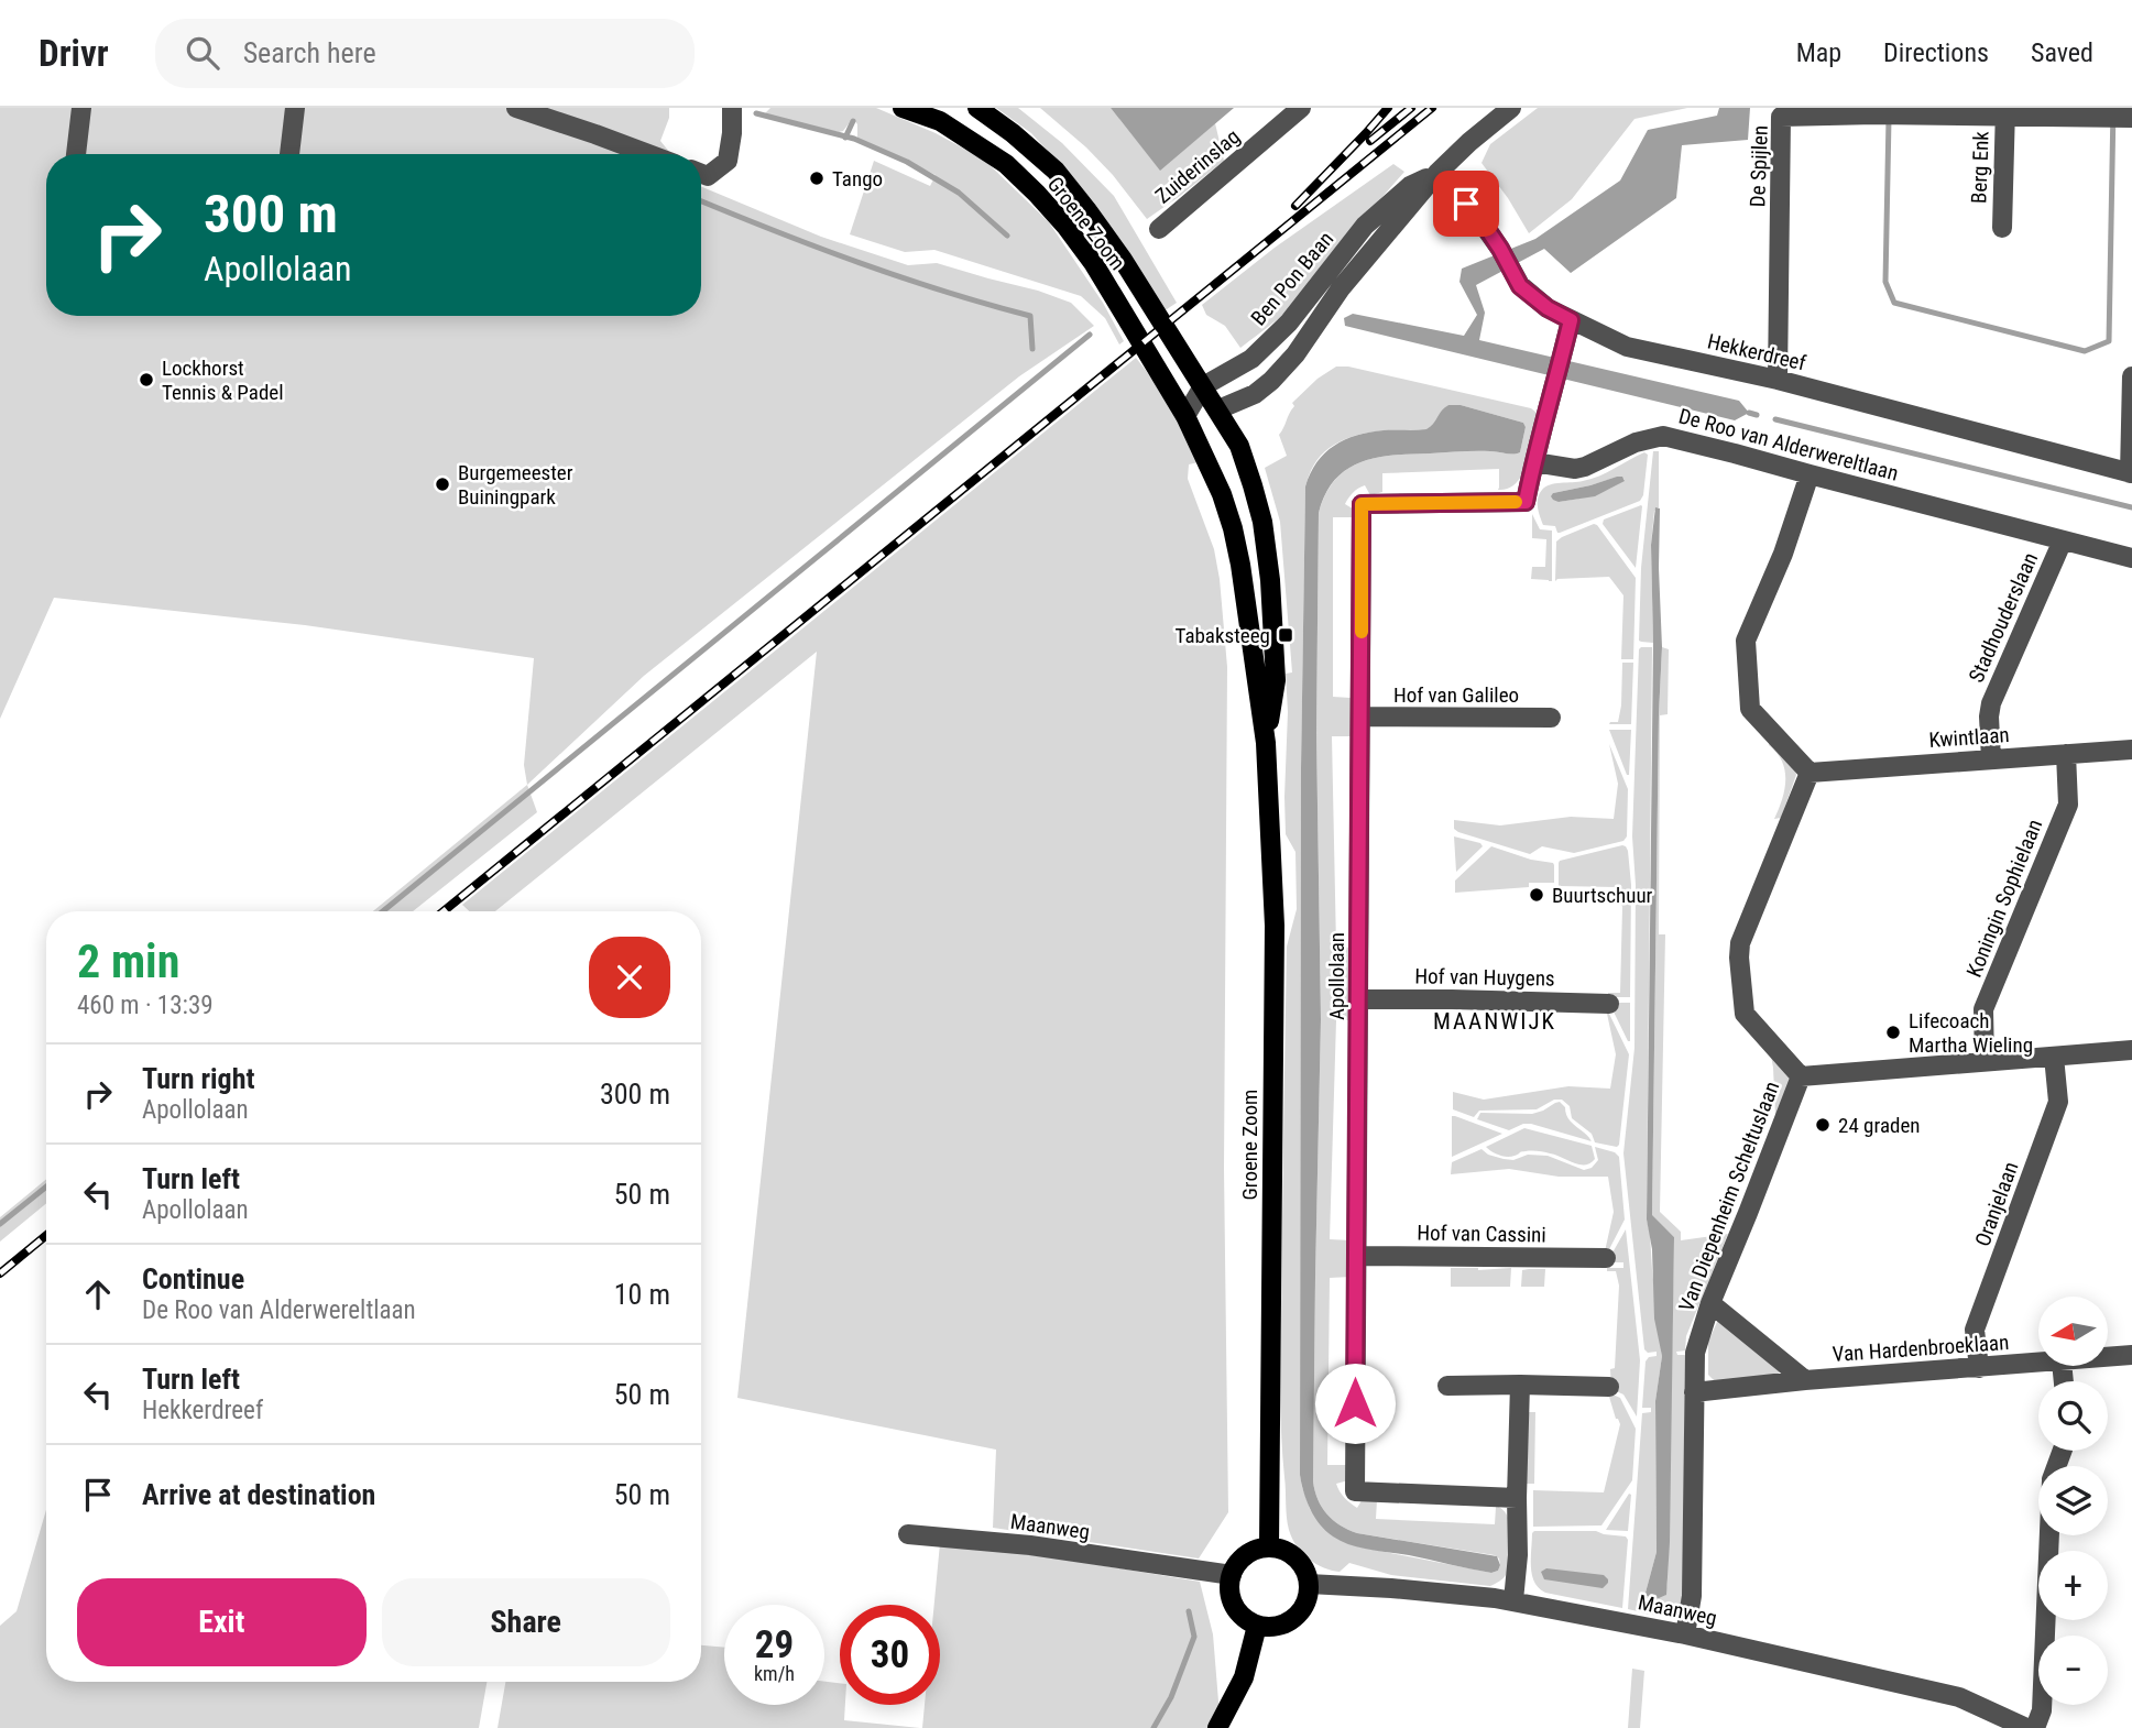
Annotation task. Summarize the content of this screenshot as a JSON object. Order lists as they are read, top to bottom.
{
  "streets": {
    "main road": ["Groene Zoom"],
    "street": [
      "Zuiderinslag",
      "De Spijlen",
      "Berg Enk",
      "Ben Pon Baan",
      "Hekkerdreef",
      "De Roo van Alderwereltlaan",
      "Stadhouderslaan",
      "Hof van Galileo",
      "Kwintlaan",
      "Koningin Sophielaan",
      "Apollolaan",
      "Hof van Huygens",
      "Van Diepenheim Scheltuslaan",
      "Oranjelaan",
      "Hof van Cassini",
      "Van Hardenbroeklaan",
      "Maanweg"
    ]
  },
  "crossings": [
    ["De Spijlen", "Berg Enk"],
    ["De Spijlen", "Hekkerdreef"],
    ["Groene Zoom", "Ben Pon Baan"],
    ["Groene Zoom", "Maanweg"],
    ["Ben Pon Baan", "Hekkerdreef"],
    ["De Roo van Alderwereltlaan", "Stadhouderslaan"],
    ["De Roo van Alderwereltlaan", "Apollolaan"],
    ["Stadhouderslaan", "Kwintlaan"],
    ["Hof van Galileo", "Apollolaan"],
    ["Kwintlaan", "Koningin Sophielaan"],
    ["Kwintlaan", "Van Diepenheim Scheltuslaan"],
    ["Apollolaan", "Hof van Huygens"],
    ["Apollolaan", "Hof van Cassini"],
    ["Van Diepenheim Scheltuslaan", "Van Hardenbroeklaan"],
    ["Van Diepenheim Scheltuslaan", "Maanweg"],
    ["Oranjelaan", "Van Hardenbroeklaan"]
  ],
  "districts": ["MAANWIJK"],
  "places": {
    "other": [
      "Tango",
      "Lockhorst Tennis & Padel",
      "Burgemeester Buiningpark",
      "Buurtschuur",
      "Lifecoach Martha Wieling",
      "24 graden"
    ],
    "transit": ["Tabaksteeg"]
  },
  "north": "left",
  "page": {
    "header": "Drivr",
    "search": "Search here",
    "nav": ["Map", "Directions", "Saved"],
    "turn": ["300 m", "Apollolaan"],
    "heading": ["2 min", "460 m · 13:39"],
    "list": [
      {
        "name": "Turn right",
        "note": "Apollolaan",
        "value": "300 m"
      },
      {
        "name": "Turn left",
        "note": "Apollolaan",
        "value": "50 m"
      },
      {
        "name": "Continue",
        "note": "De Roo van Alderwereltlaan",
        "value": "10 m"
      },
      {
        "name": "Turn left",
        "note": "Hekkerdreef",
        "value": "50 m"
      },
      {
        "name": "Arrive at destination",
        "value": "50 m"
      }
    ],
    "map_buttons": ["+", "−"],
    "buttons": ["Exit", "Share"],
    "speed": "29 km/h",
    "limit": "30"
  }
}
